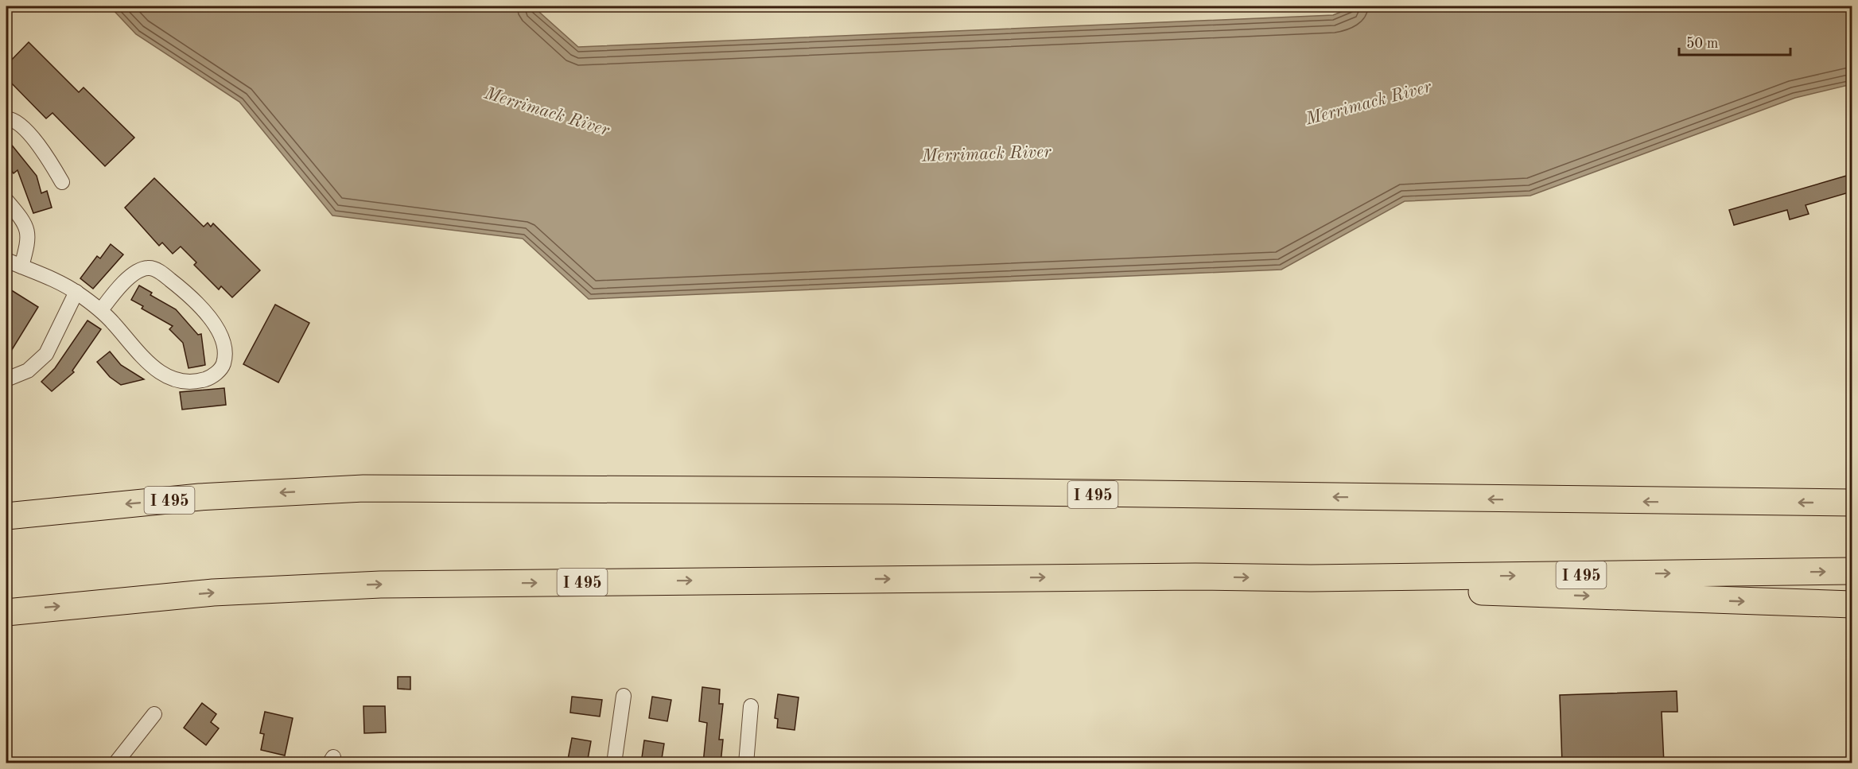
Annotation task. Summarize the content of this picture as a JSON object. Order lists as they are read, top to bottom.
{
  "streets": {
    "highway": ["I 495"]
  },
  "water": ["Merrimack River"],
  "scale_bar": "50 m"
}
